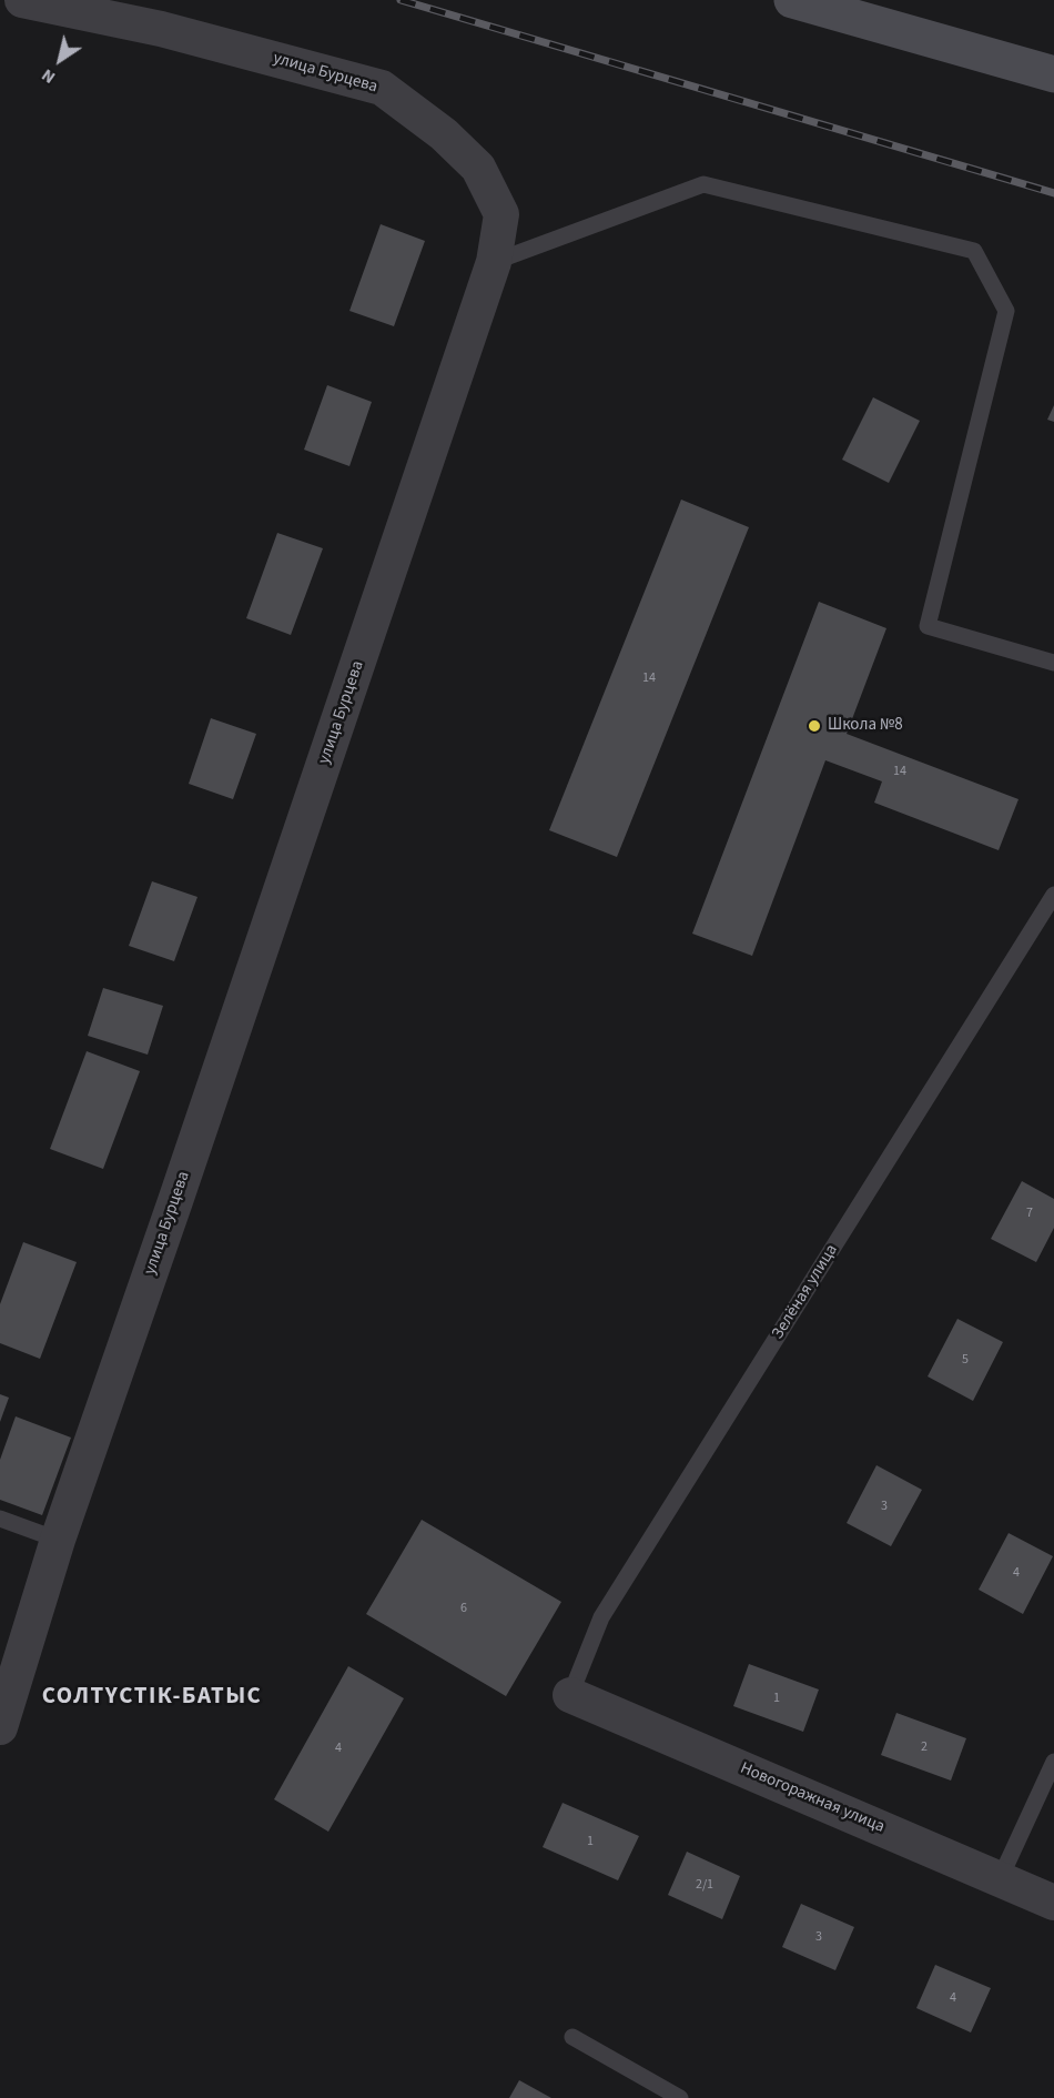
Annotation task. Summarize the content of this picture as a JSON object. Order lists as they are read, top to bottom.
{
  "streets": {
    "street": ["улица Бурцева", "Новогоражная улица"],
    "lane": ["Зелёная улица"]
  },
  "crossings": [
    ["Зелёная улица", "Новогоражная улица"]
  ],
  "districts": ["СОЛТҮСТІК-БАТЫС"],
  "places": ["Школа №8"],
  "house_numbers": [
    "14",
    "14",
    "7",
    "5",
    "3",
    "4",
    "6",
    "1",
    "2",
    "4",
    "1",
    "2/1",
    "3",
    "4"
  ],
  "north": "bottom left"
}
